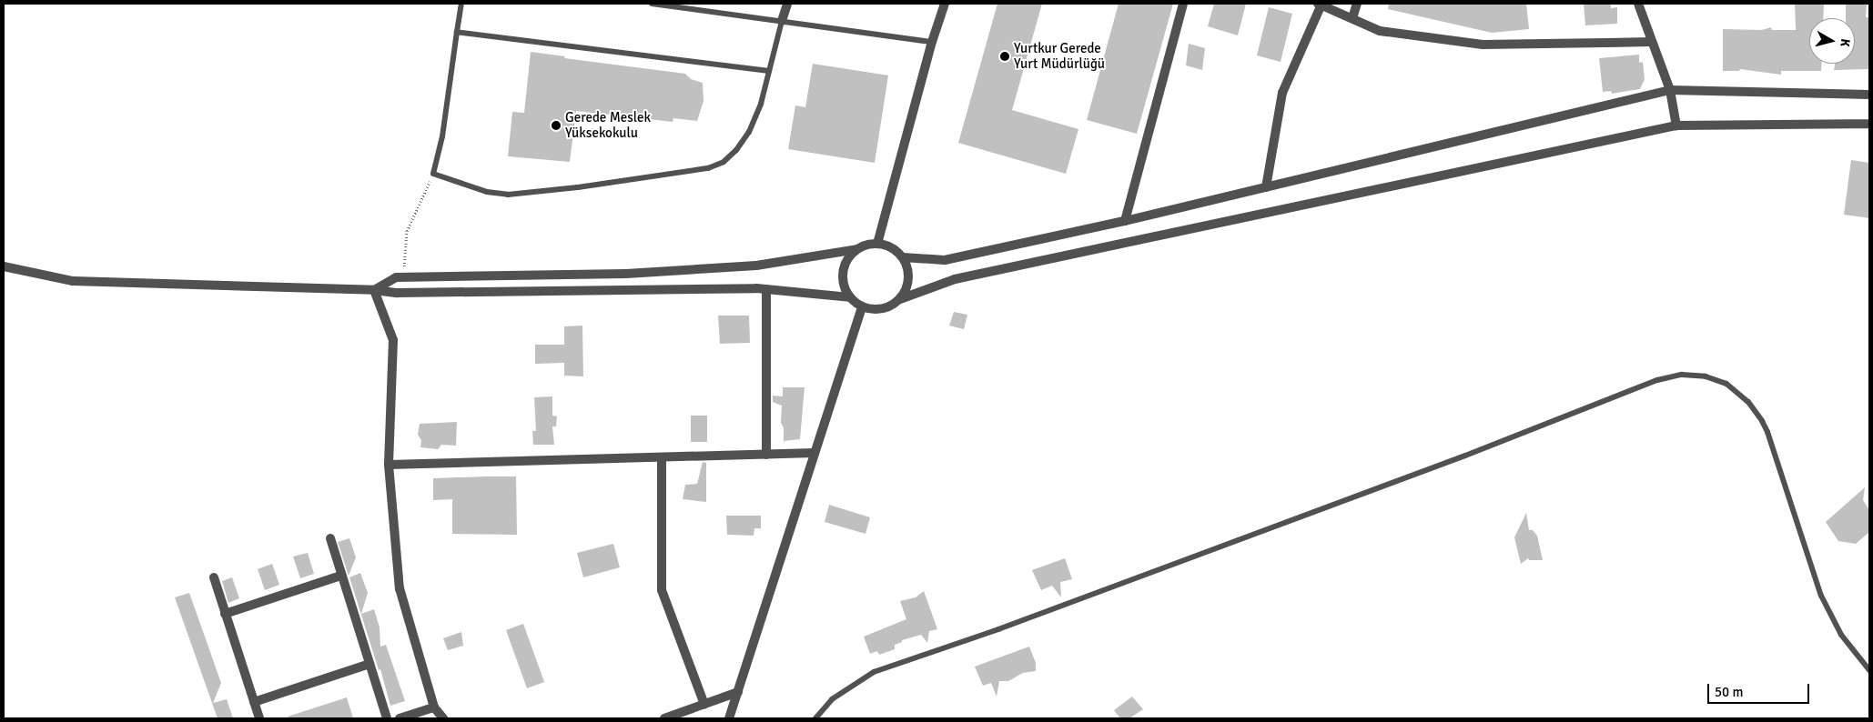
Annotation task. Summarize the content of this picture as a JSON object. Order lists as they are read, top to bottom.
{
  "places": ["Yurtkur Gerede Yurt Müdürlüğü", "Gerede Meslek Yüksekokulu"],
  "scale_bar": "50 m",
  "north": "right"
}
